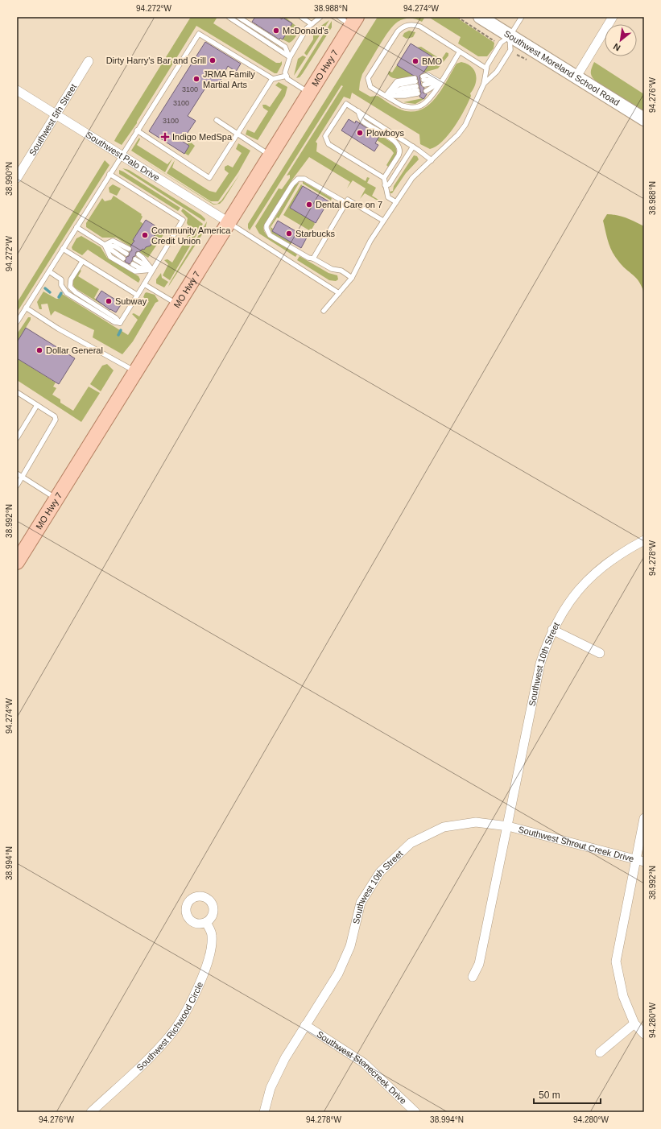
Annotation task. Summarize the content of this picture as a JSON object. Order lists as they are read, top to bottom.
{
  "streets": {
    "main road": ["MO Hwy 7", "Southwest Moreland School Road"],
    "street": [
      "Southwest 5th Street",
      "Southwest Palo Drive",
      "Southwest 10th Street",
      "Southwest Shrout Creek Drive",
      "Southwest Richwood Circle",
      "Southwest Stonecreek Drive"
    ]
  },
  "crossings": [
    ["MO Hwy 7", "Southwest Palo Drive"],
    ["Southwest 5th Street", "Southwest Palo Drive"],
    ["Southwest 10th Street", "Southwest Shrout Creek Drive"],
    ["Southwest 10th Street", "Southwest Stonecreek Drive"]
  ],
  "places": {
    "other": [
      "McDonald's",
      "Dirty Harry's Bar and Grill",
      "BMO",
      "JRMA Family Martial Arts",
      "Plowboys",
      "Dental Care on 7",
      "Starbucks",
      "Community America Credit Union",
      "Subway",
      "Dollar General"
    ],
    "health": ["Indigo MedSpa"]
  },
  "house_numbers": ["3100", "3100", "3100"],
  "scale_bar": "50 m",
  "north": "bottom left",
  "coordinates": [
    "94.272°W",
    "38.988°N",
    "94.274°W",
    "94.276°W",
    "38.990°N",
    "38.992°N",
    "94.278°W",
    "38.994°N",
    "94.280°W"
  ]
}
